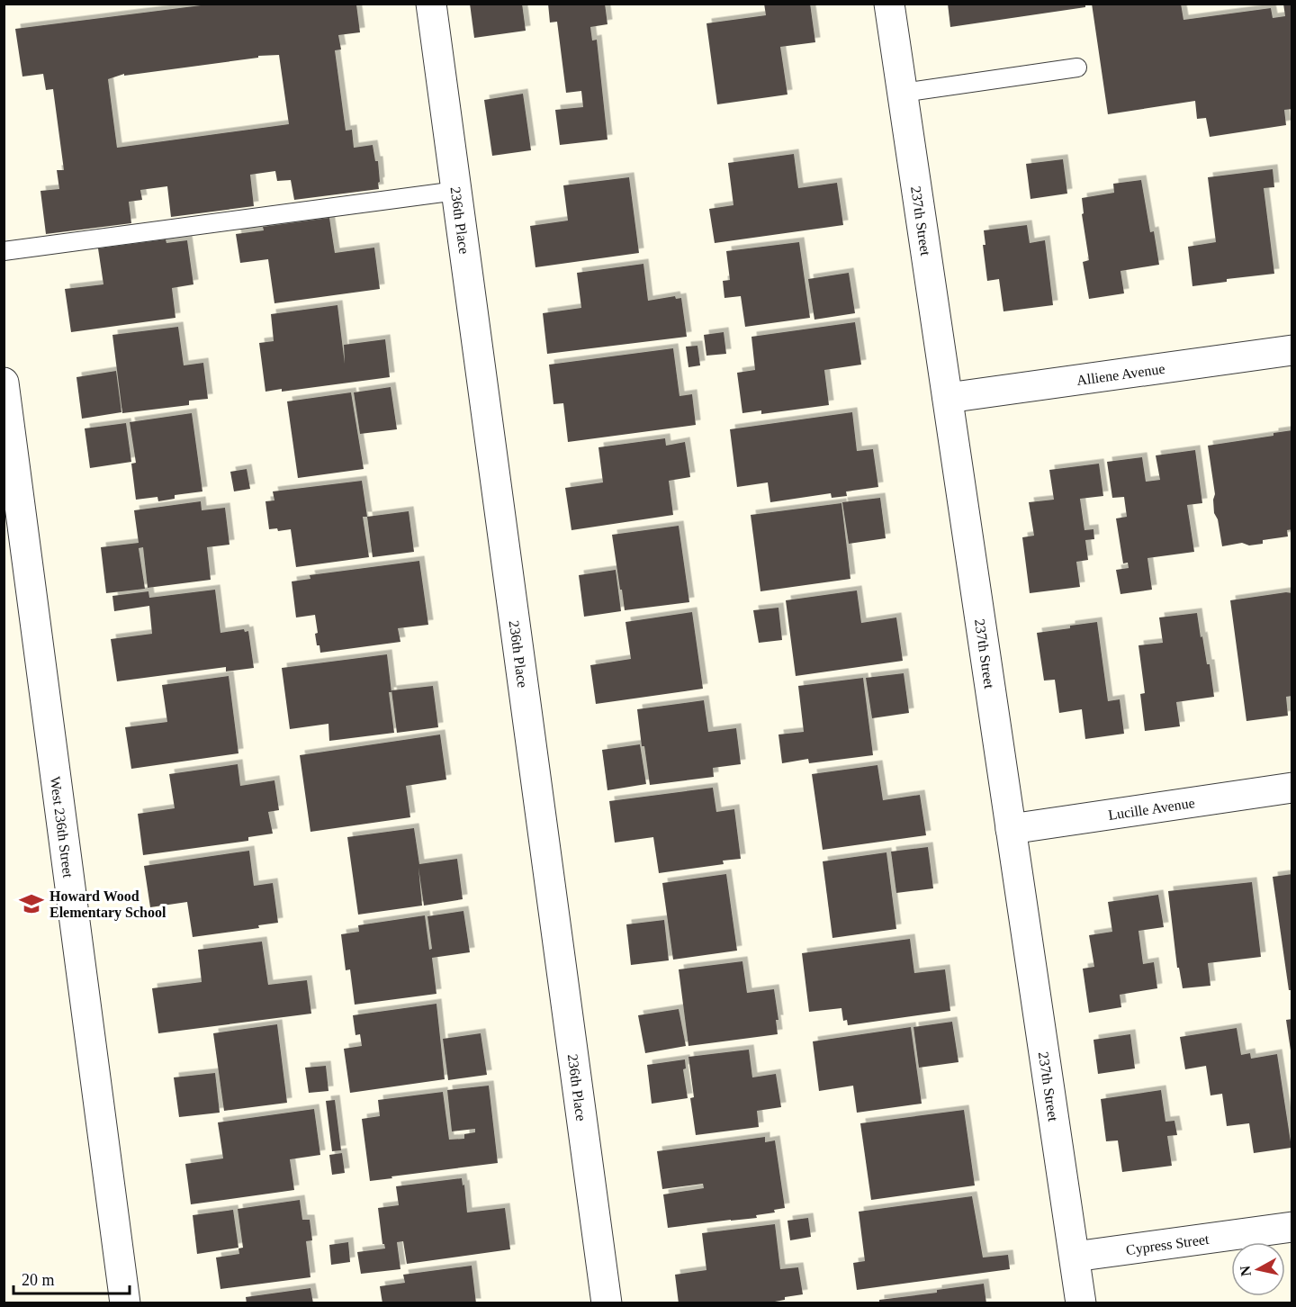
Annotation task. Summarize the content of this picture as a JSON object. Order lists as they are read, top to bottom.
{
  "streets": {
    "street": [
      "236th Place",
      "237th Street",
      "Alliene Avenue",
      "Lucille Avenue",
      "West 236th Street",
      "Cypress Street"
    ]
  },
  "crossings": [
    ["237th Street", "Alliene Avenue"],
    ["237th Street", "Lucille Avenue"],
    ["237th Street", "Cypress Street"]
  ],
  "places": {
    "school or university": ["Howard Wood Elementary School"]
  },
  "scale_bar": "20 m",
  "north": "left"
}
